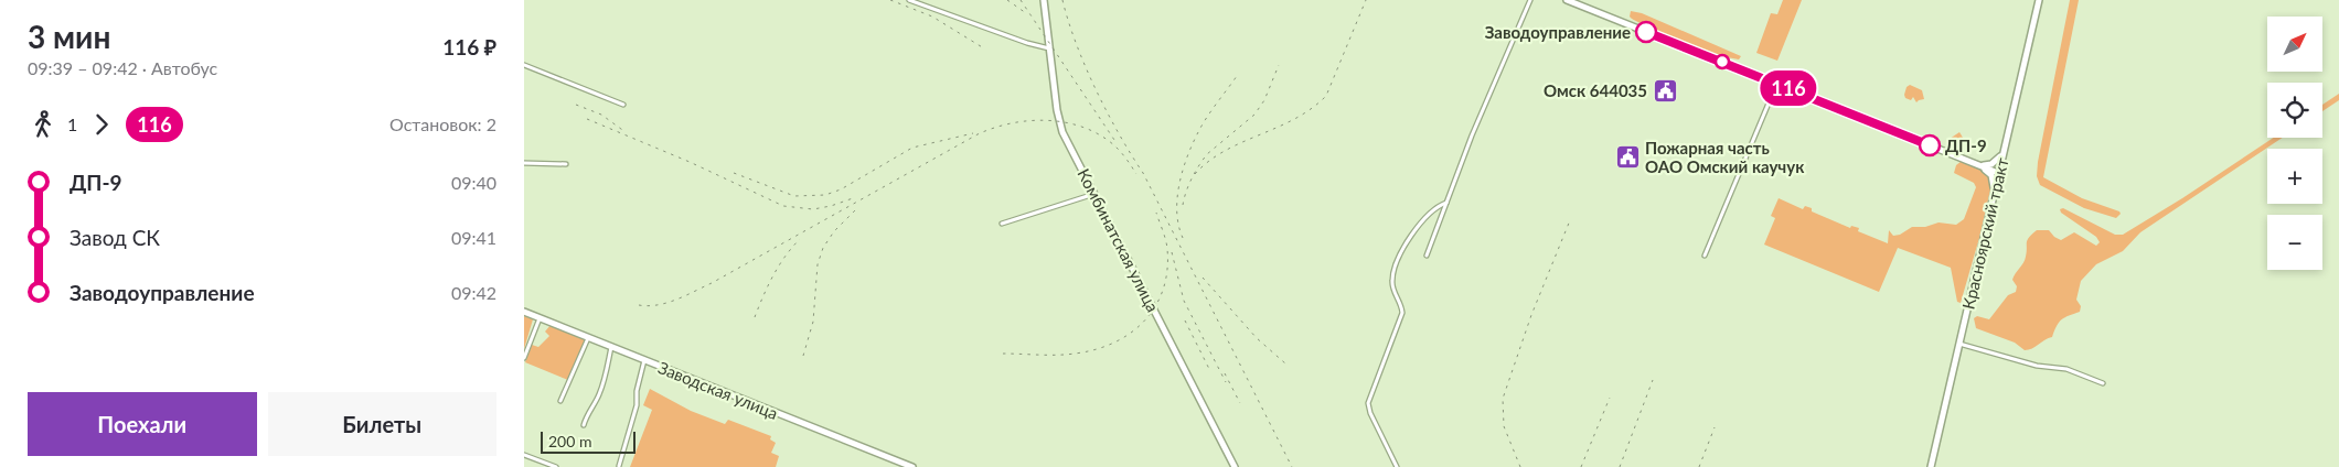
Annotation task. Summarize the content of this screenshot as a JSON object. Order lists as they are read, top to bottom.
{
  "streets": {
    "main road": ["Красноярский тракт", "Комбинатская улица", "Заводская улица"]
  },
  "places": {
    "other": ["Заводоуправление", "ДП-9"],
    "public building": ["Омск 644035", "Пожарная часть ОАО Омский каучук"]
  },
  "lines": ["bus line 116"],
  "scale_bar": "200 m",
  "north": "top right",
  "page": {
    "heading": ["3 мин", "09:39 – 09:42 · Автобус", "116 ₽"],
    "on_map": "116",
    "map_buttons": ["+", "−"],
    "legs": ["1", "116", "Остановок: 2"],
    "list": [
      {
        "name": "ДП-9",
        "value": "09:40"
      },
      {
        "name": "Завод СК",
        "value": "09:41"
      },
      {
        "name": "Заводоуправление",
        "value": "09:42"
      }
    ],
    "buttons": ["Поехали", "Билеты"],
    "scale": "200 m"
  }
}
